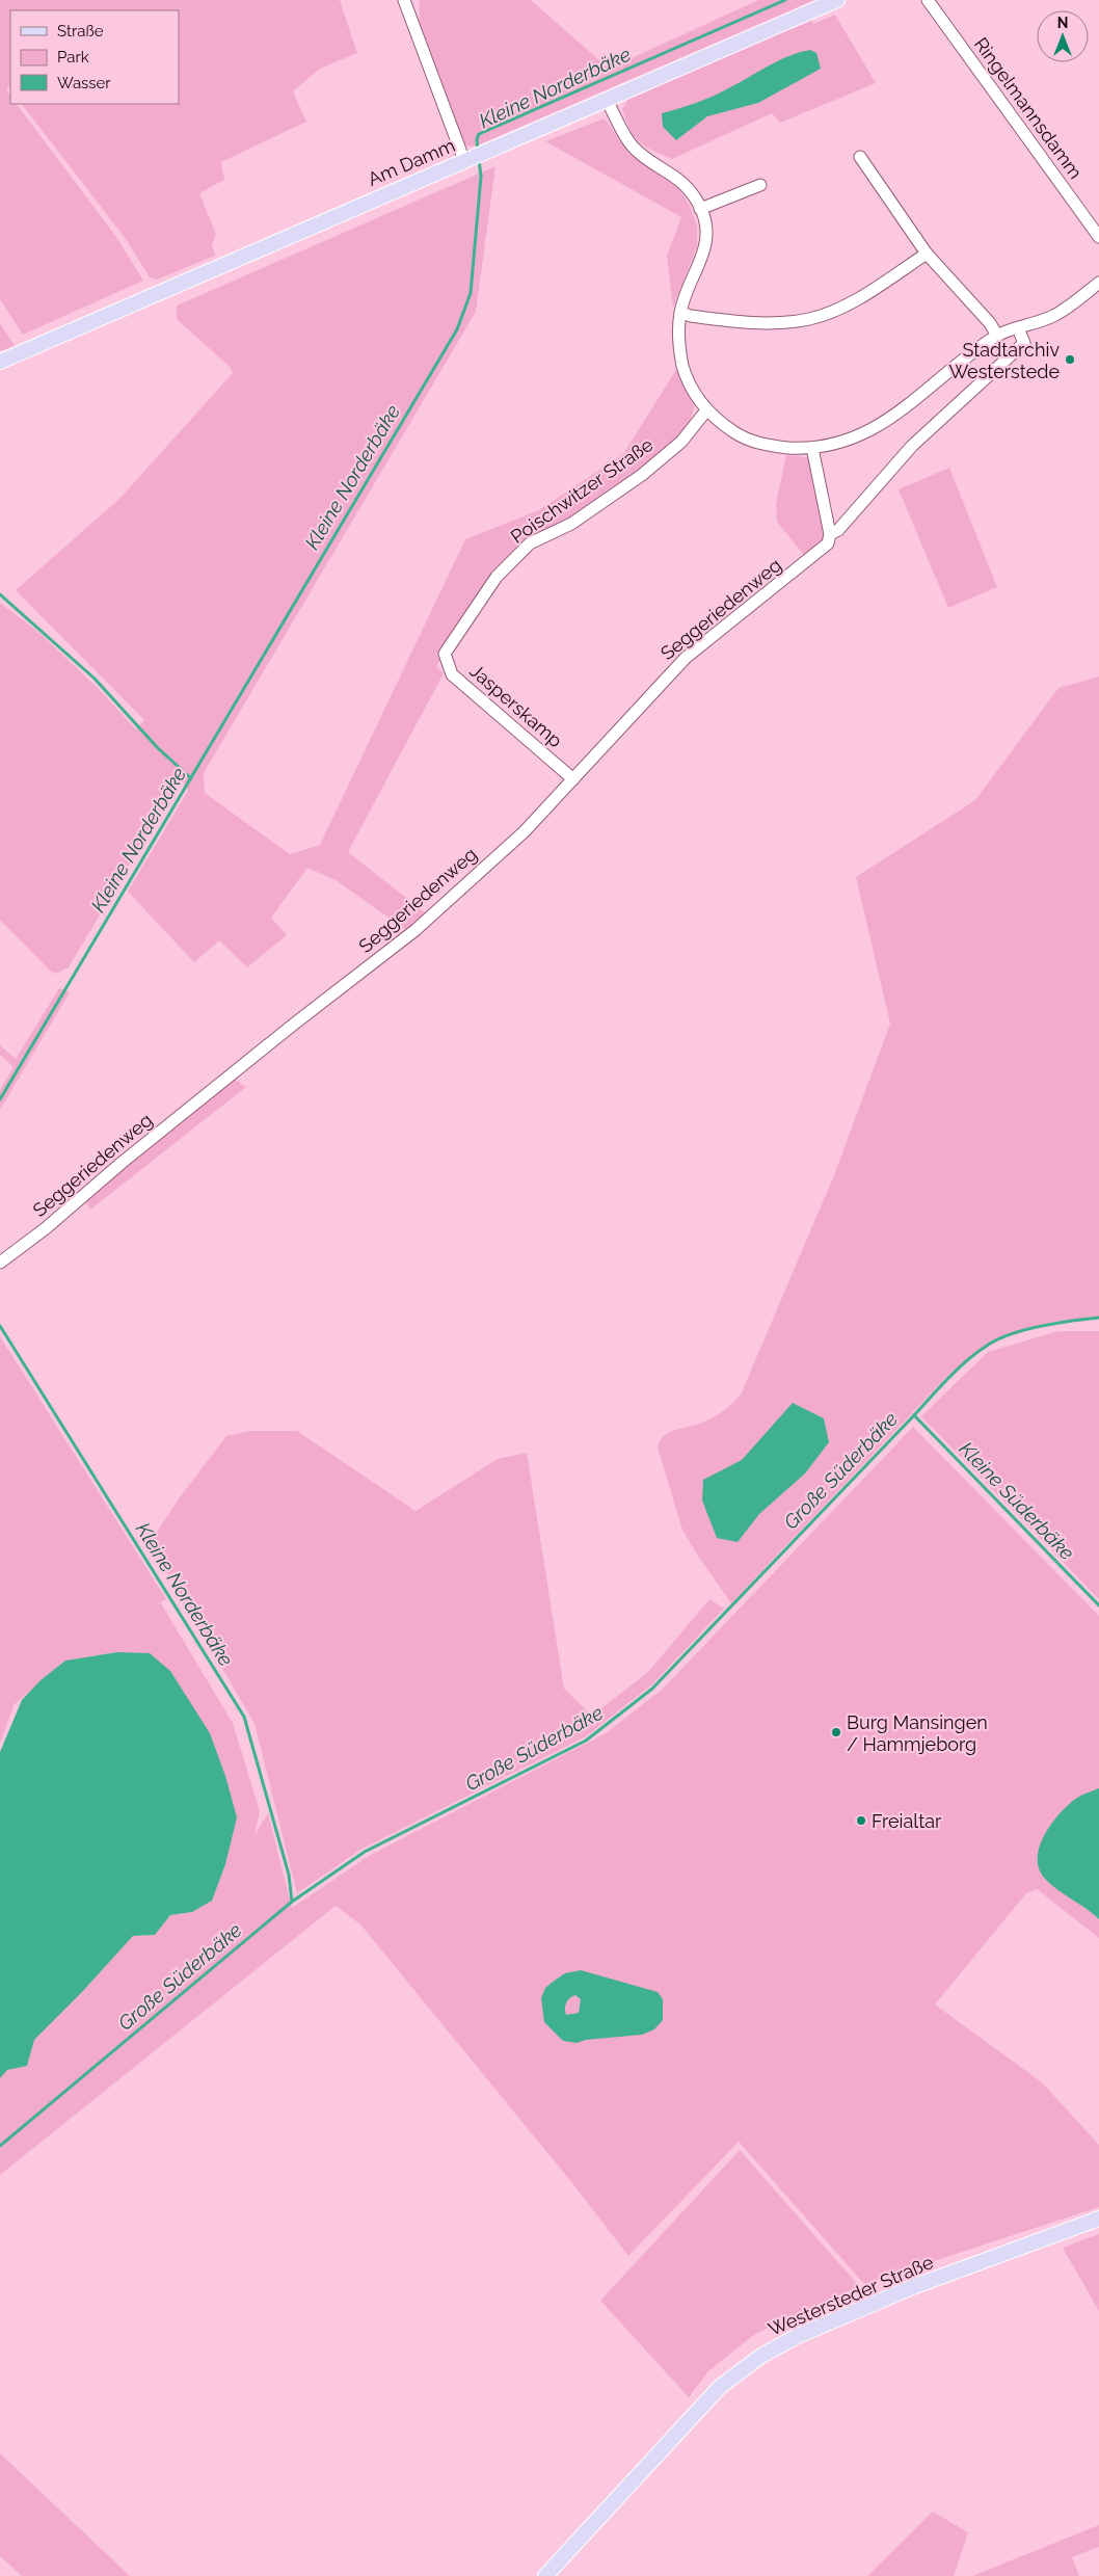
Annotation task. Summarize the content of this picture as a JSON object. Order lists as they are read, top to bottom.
{
  "streets": {
    "main road": ["Am Damm", "Westersteder Straße"],
    "street": [
      "Ringelmannsdamm",
      "Poischwitzer Straße",
      "Seggeriedenweg",
      "Jasperskamp"
    ]
  },
  "crossings": [
    ["Poischwitzer Straße", "Jasperskamp"],
    ["Seggeriedenweg", "Jasperskamp"]
  ],
  "water": ["Kleine Norderbäke", "Große Süderbäke", "Kleine Süderbäke"],
  "places": ["Stadtarchiv Westerstede", "Burg Mansingen / Hammjeborg", "Freialtar"],
  "legend": ["Straße", "Park", "Wasser"],
  "north": "top"
}
